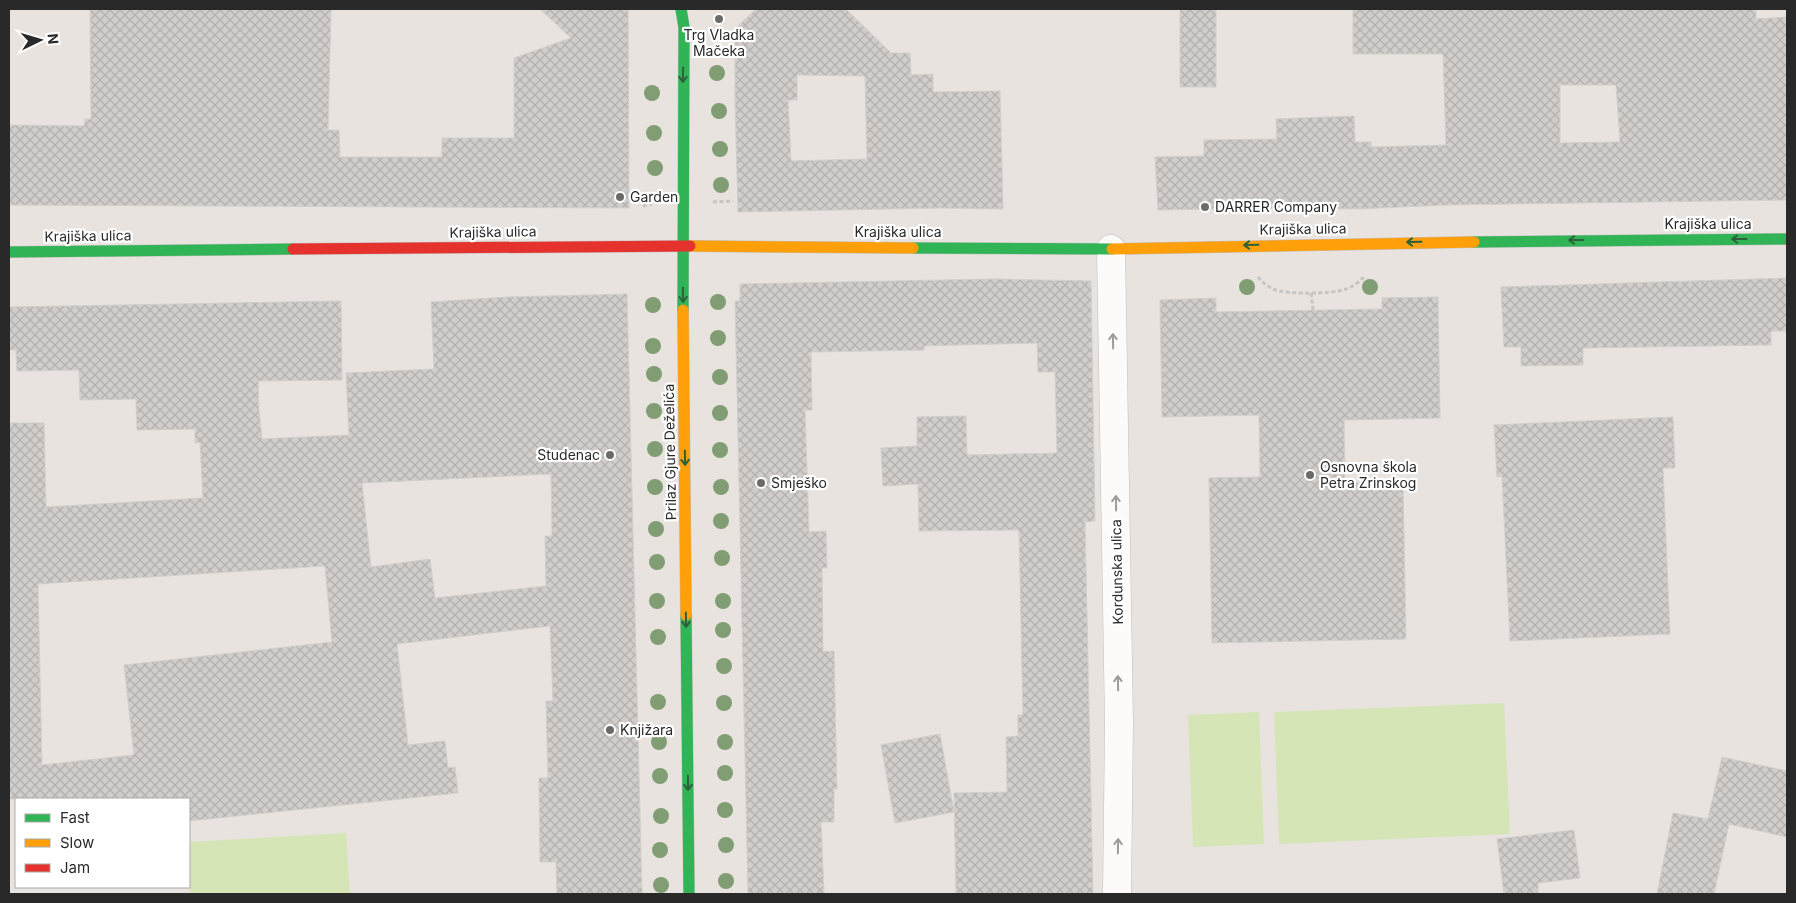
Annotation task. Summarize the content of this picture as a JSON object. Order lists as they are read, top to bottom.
{
  "streets": {
    "street": ["Krajiška ulica", "Prilaz Gjure Deželića", "Kordunska ulica"]
  },
  "crossings": [
    ["Krajiška ulica", "Prilaz Gjure Deželića"],
    ["Krajiška ulica", "Kordunska ulica"]
  ],
  "one_way": ["Krajiška ulica", "Prilaz Gjure Deželića", "Kordunska ulica"],
  "places": [
    "Trg Vladka Mačeka",
    "Garden",
    "DARRER Company",
    "Studenac",
    "Osnovna škola Petra Zrinskog",
    "Smješko",
    "Knjižara"
  ],
  "legend": ["Fast", "Slow", "Jam"],
  "north": "right"
}
